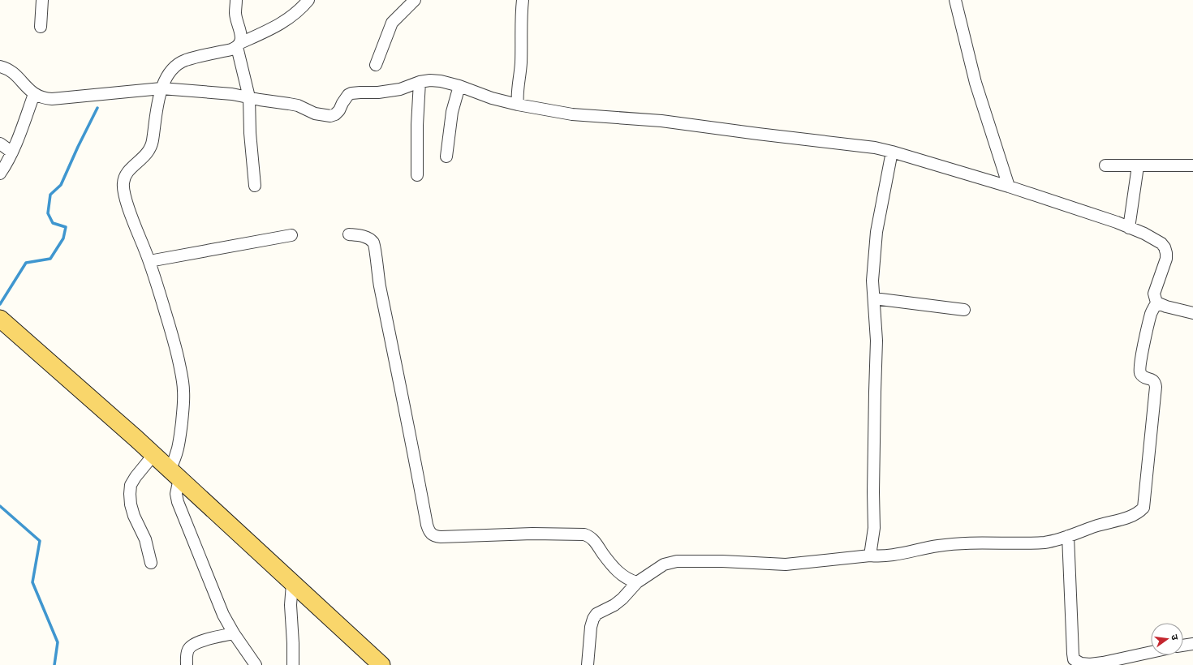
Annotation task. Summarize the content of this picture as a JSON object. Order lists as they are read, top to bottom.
{
  "north": "right"
}
